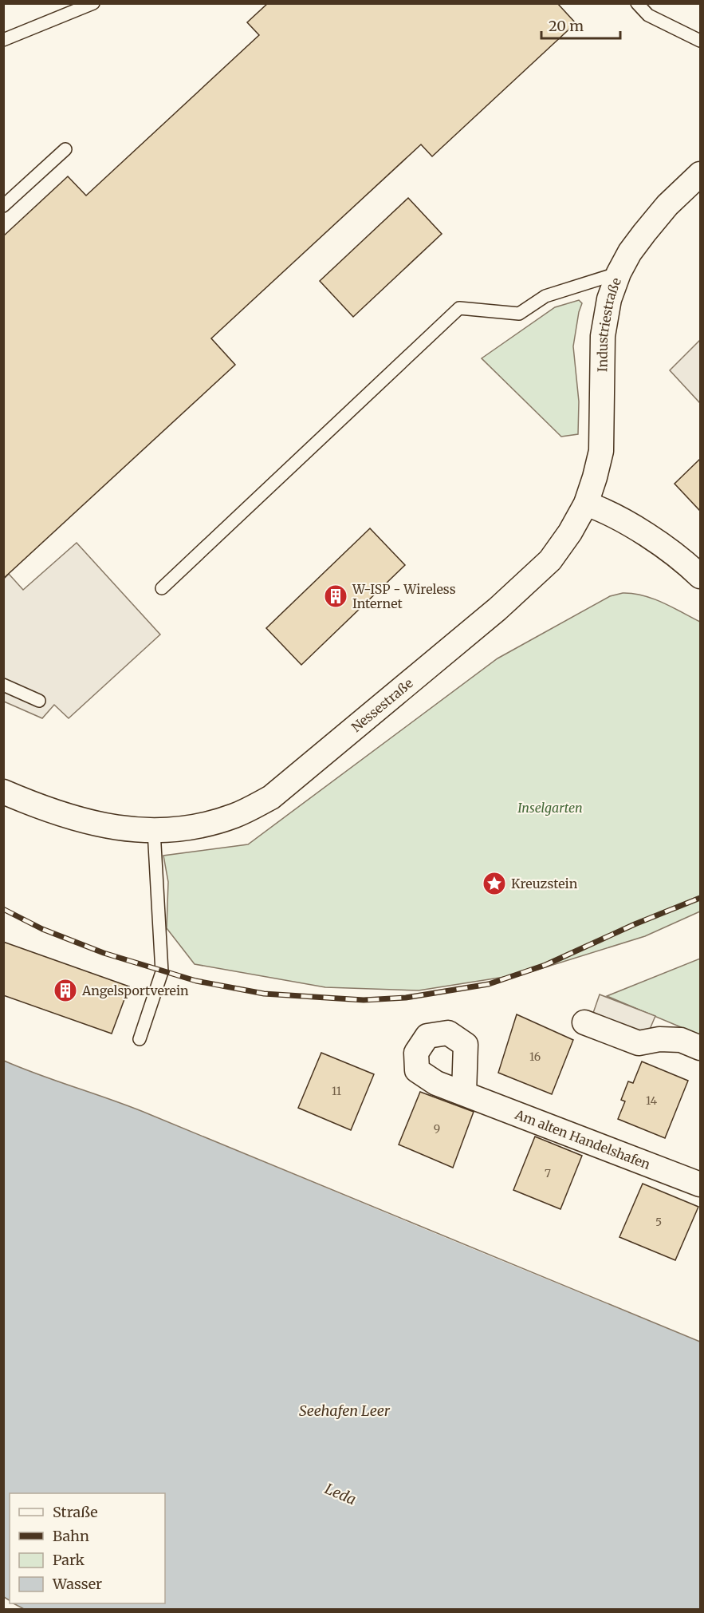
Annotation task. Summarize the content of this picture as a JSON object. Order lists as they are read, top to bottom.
{
  "streets": {
    "street": ["Industriestraße", "Nessestraße", "Am alten Handelshafen"]
  },
  "crossings": [
    ["Industriestraße", "Nessestraße"]
  ],
  "water": ["Seehafen Leer", "Leda"],
  "parks": ["Inselgarten"],
  "places": {
    "building": ["W-ISP - Wireless Internet", "Angelsportverein"],
    "place": ["Kreuzstein"]
  },
  "house_numbers": [
    "16",
    "11",
    "14",
    "9",
    "7",
    "5"
  ],
  "legend": [
    "Straße",
    "Bahn",
    "Park",
    "Wasser"
  ],
  "scale_bar": "20 m"
}
